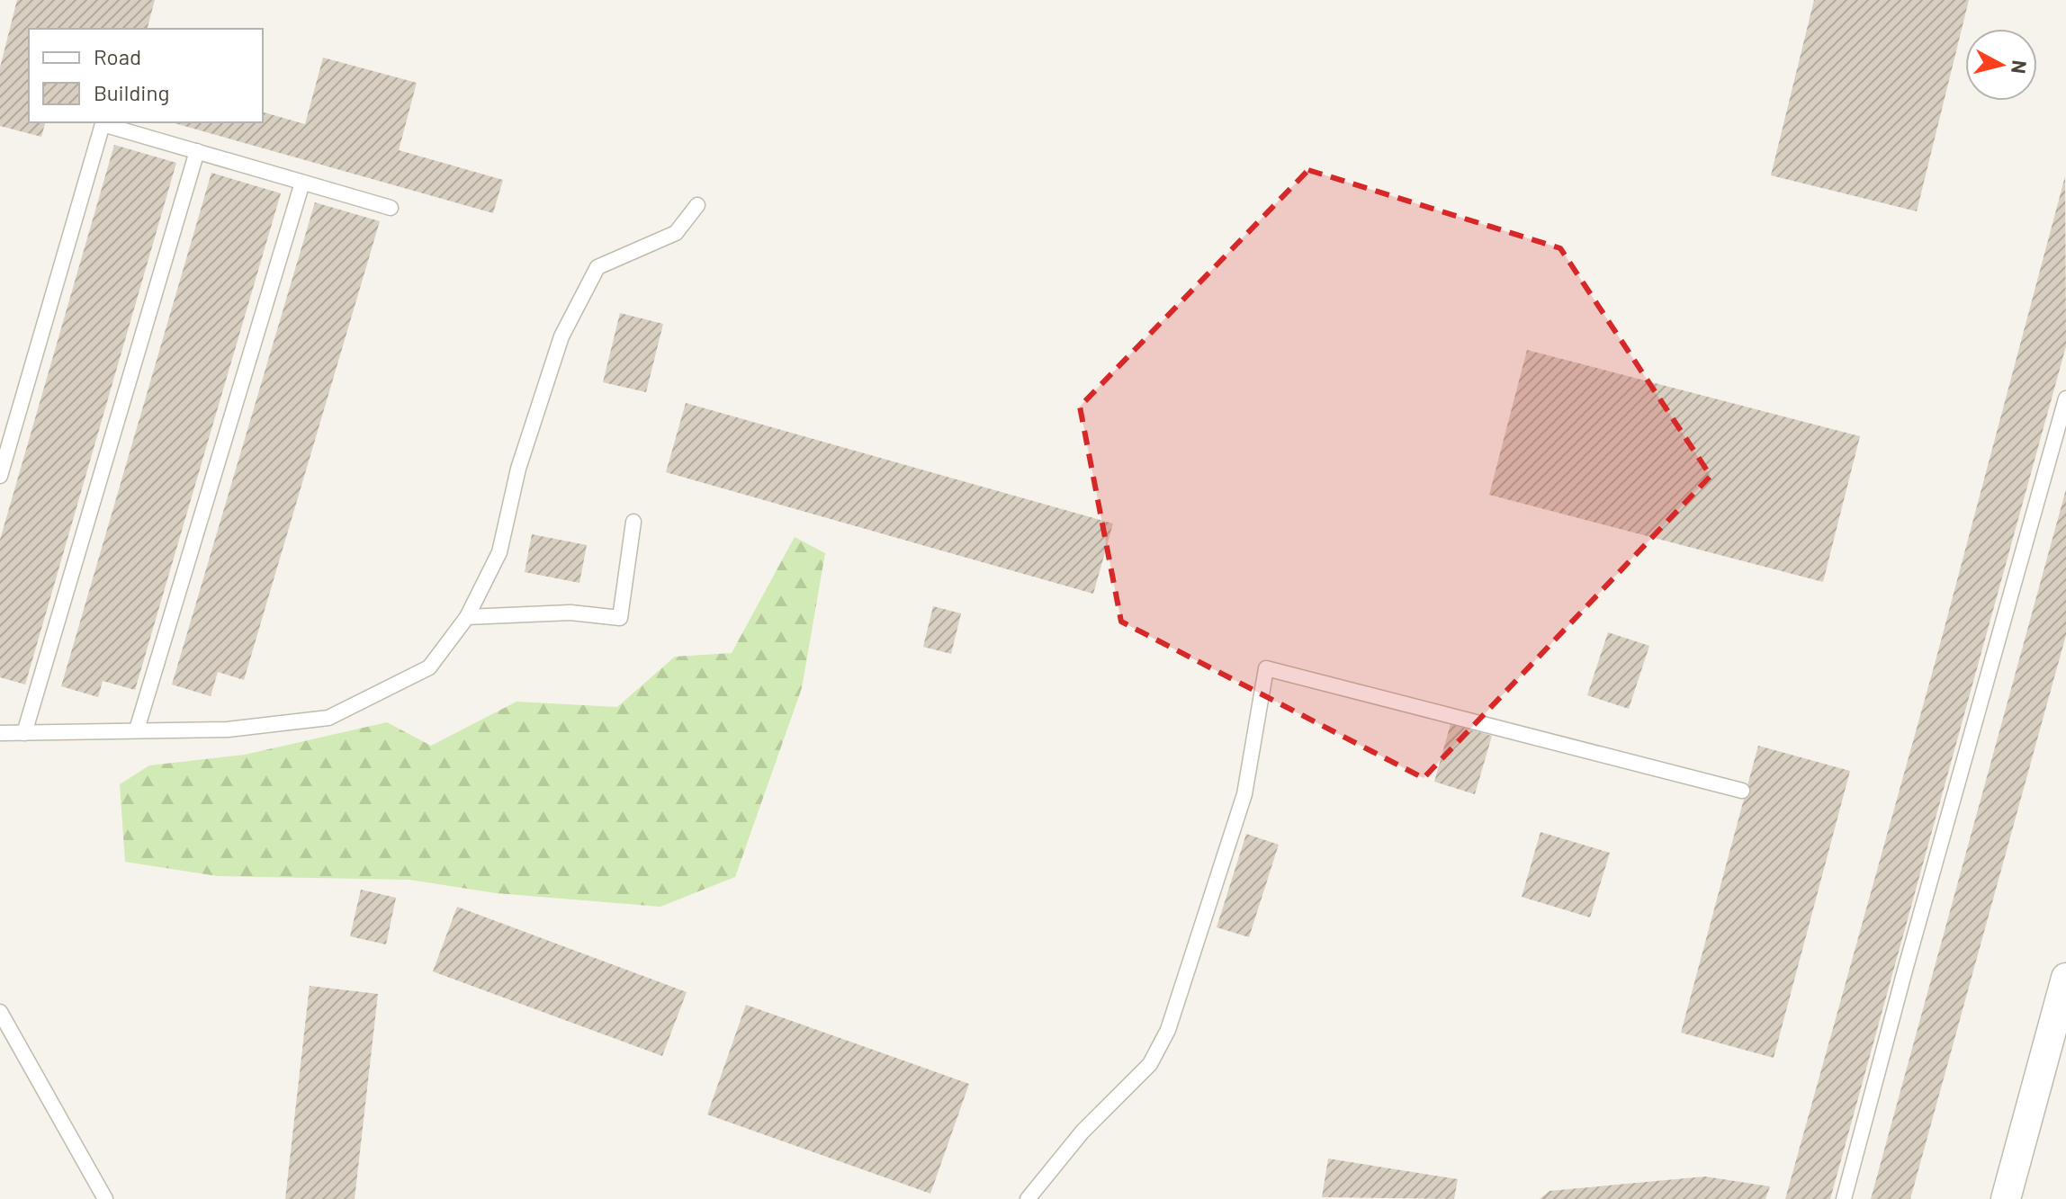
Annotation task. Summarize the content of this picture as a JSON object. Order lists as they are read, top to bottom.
{
  "legend": ["Road", "Building"],
  "north": "right"
}
